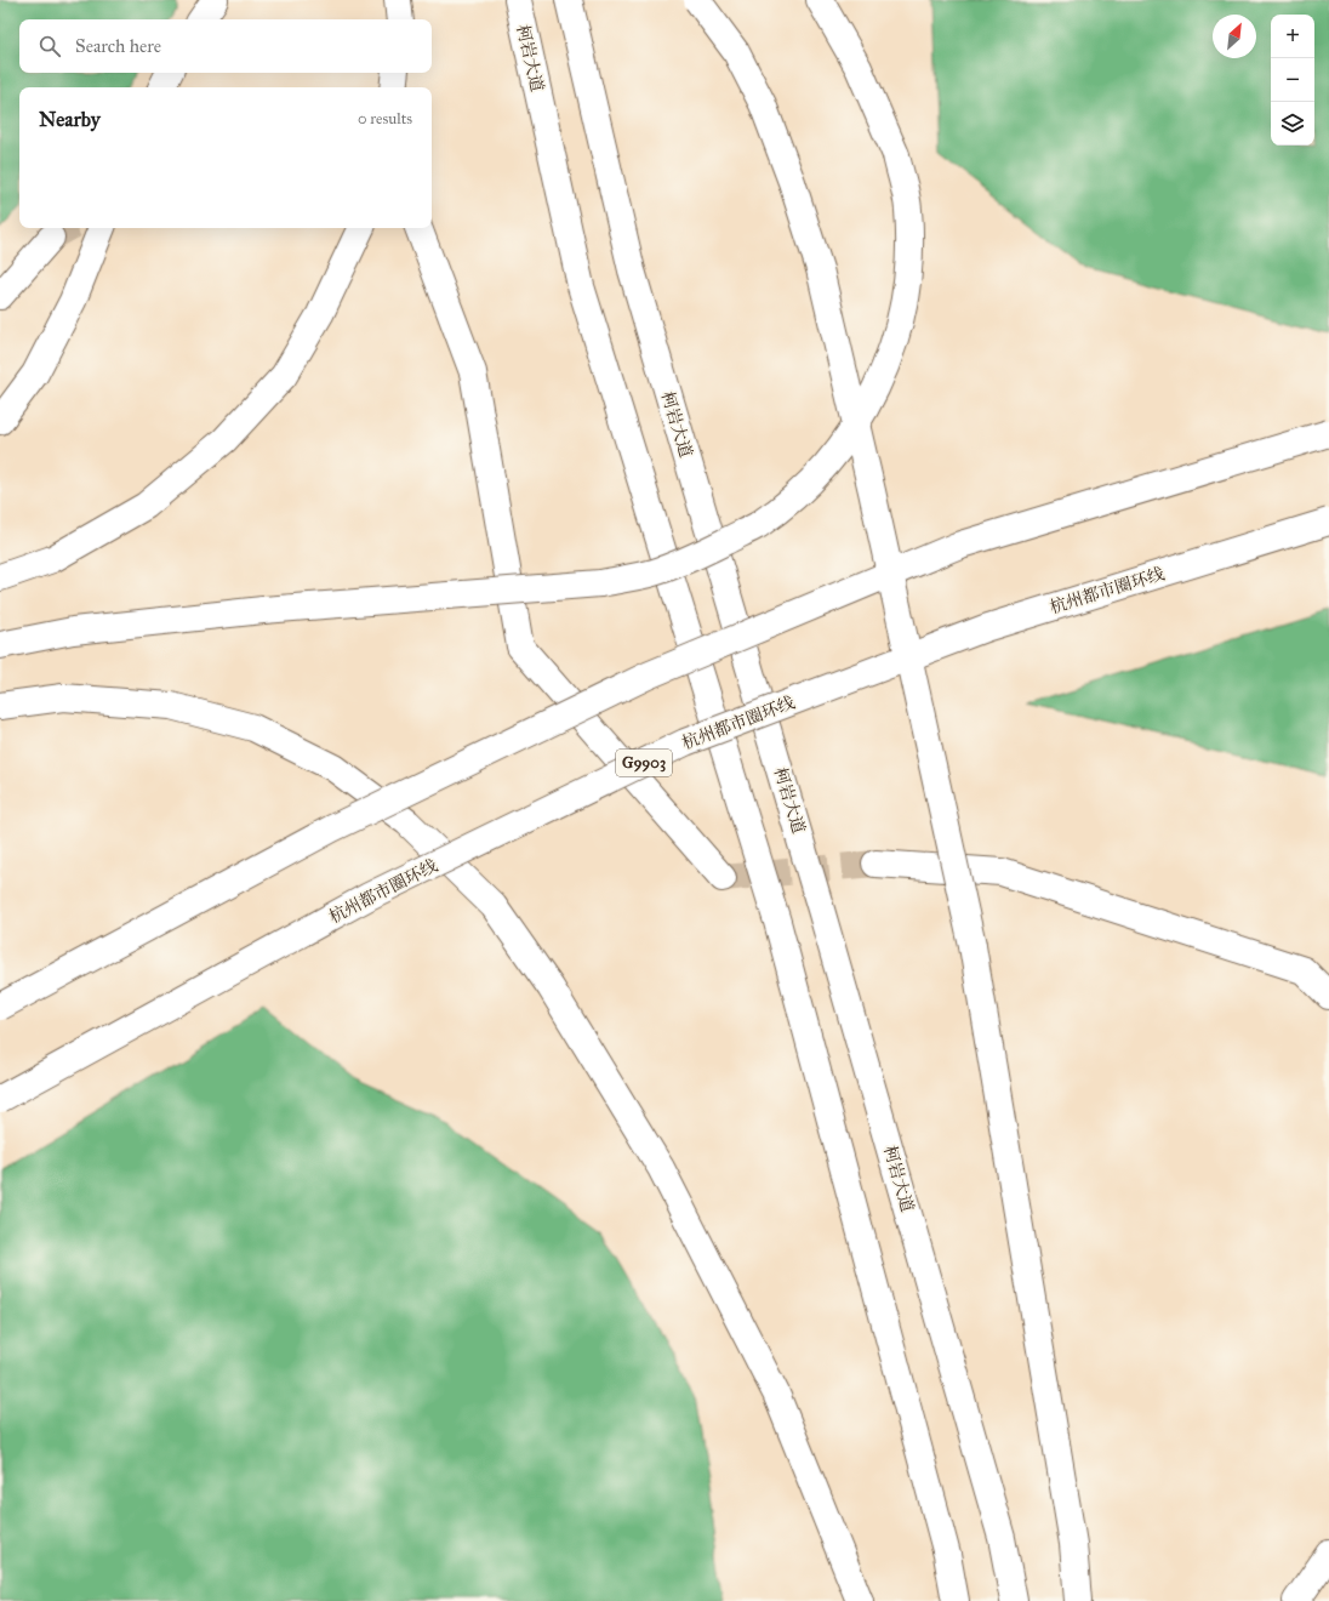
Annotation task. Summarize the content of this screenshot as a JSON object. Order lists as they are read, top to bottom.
{
  "streets": {
    "main road": ["柯岩大道", "杭州都市圈环线", "G9903"]
  },
  "north": "top right",
  "page": {
    "map_buttons": ["+", "−"],
    "search": "Search here",
    "heading": ["Nearby", "0 results"]
  }
}
